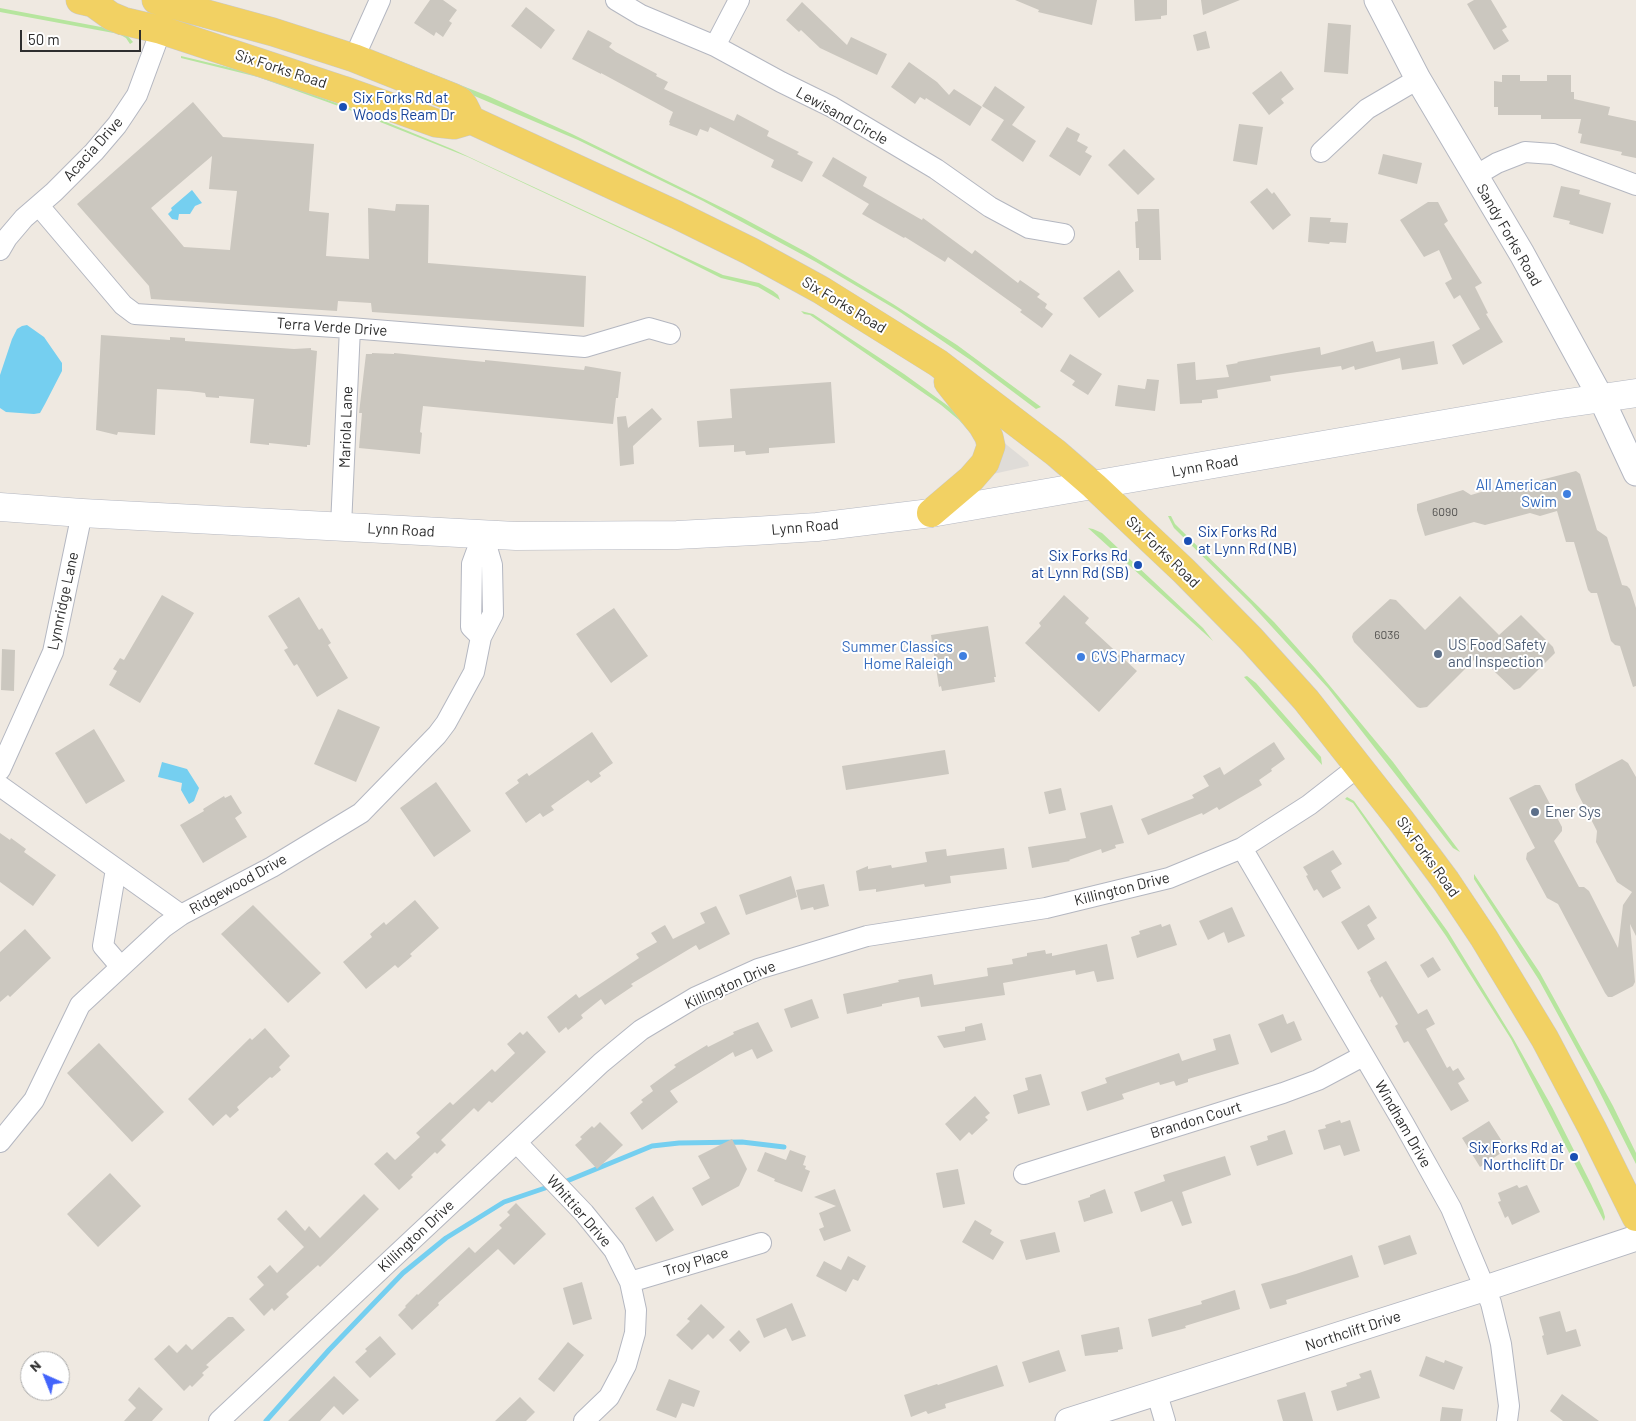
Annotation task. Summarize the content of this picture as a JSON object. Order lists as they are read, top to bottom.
{
  "streets": {
    "main road": ["Six Forks Road", "Lynn Road"],
    "street": [
      "Lewisand Circle",
      "Acacia Drive",
      "Sandy Forks Road",
      "Terra Verde Drive",
      "Mariola Lane",
      "Lynnridge Lane",
      "Ridgewood Drive",
      "Killington Drive",
      "Brandon Court",
      "Windham Drive",
      "Whittier Drive",
      "Troy Place",
      "Northclift Drive"
    ]
  },
  "crossings": [
    ["Six Forks Road", "Acacia Drive"],
    ["Six Forks Road", "Lynn Road"],
    ["Six Forks Road", "Killington Drive"],
    ["Acacia Drive", "Terra Verde Drive"],
    ["Sandy Forks Road", "Lynn Road"],
    ["Terra Verde Drive", "Mariola Lane"],
    ["Mariola Lane", "Lynn Road"],
    ["Lynn Road", "Lynnridge Lane"],
    ["Lynn Road", "Ridgewood Drive"],
    ["Killington Drive", "Windham Drive"],
    ["Killington Drive", "Whittier Drive"],
    ["Brandon Court", "Windham Drive"],
    ["Windham Drive", "Northclift Drive"],
    ["Whittier Drive", "Troy Place"]
  ],
  "places": [
    "Six Forks Rd at Woods Ream Dr",
    "All American Swim",
    "Six Forks Rd at Lynn Rd (NB)",
    "Six Forks Rd at Lynn Rd (SB)",
    "US Food Safety and Inspection",
    "Summer Classics Home Raleigh",
    "CVS Pharmacy",
    "Ener Sys",
    "Six Forks Rd at Northclift Dr"
  ],
  "house_numbers": ["6090", "6036"],
  "scale_bar": "50 m",
  "north": "top left"
}
